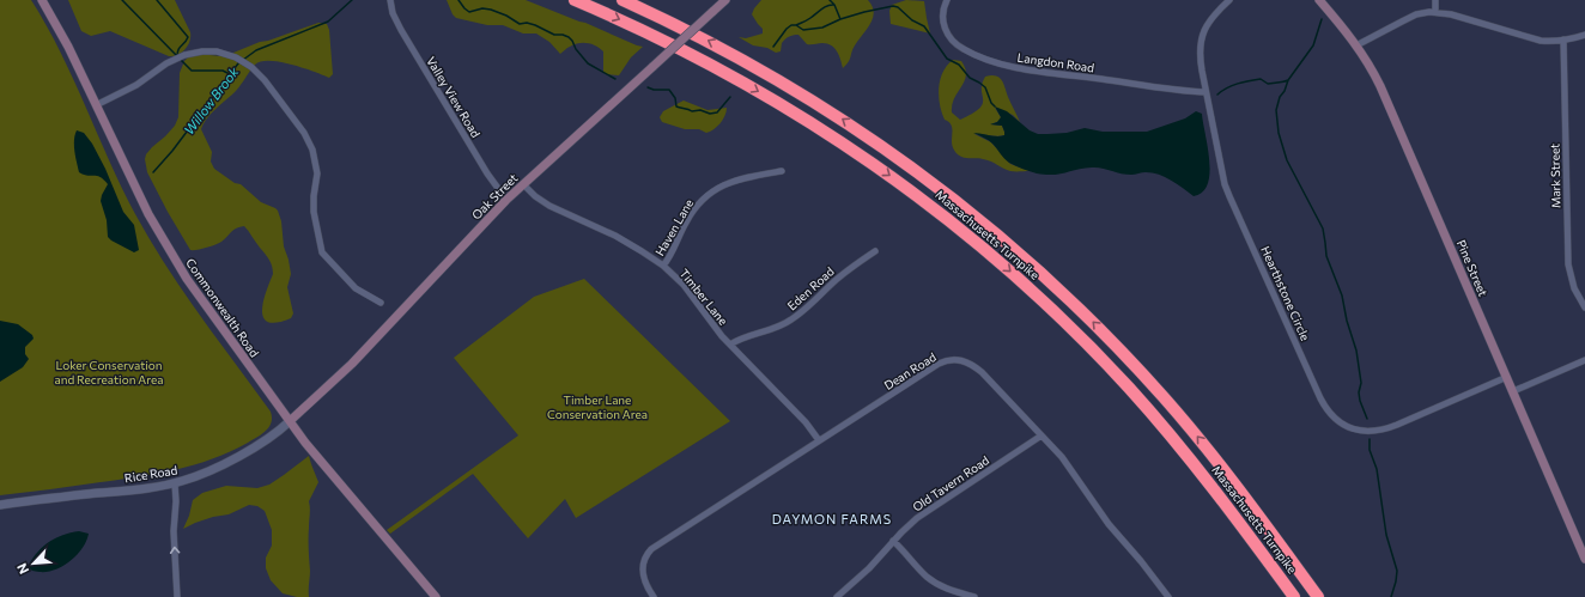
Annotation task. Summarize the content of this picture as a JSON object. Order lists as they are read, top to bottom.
{
  "streets": {
    "highway": ["Massachusetts Turnpike"],
    "main road": ["Oak Street", "Pine Street", "Commonwealth Road"],
    "street": [
      "Langdon Road",
      "Valley View Road",
      "Mark Street",
      "Haven Lane",
      "Eden Road",
      "Hearthstone Circle",
      "Timber Lane",
      "Dean Road",
      "Rice Road",
      "Old Tavern Road"
    ]
  },
  "crossings": [
    ["Langdon Road", "Hearthstone Circle"],
    ["Valley View Road", "Oak Street"],
    ["Oak Street", "Timber Lane"],
    ["Oak Street", "Commonwealth Road"],
    ["Oak Street", "Rice Road"],
    ["Haven Lane", "Timber Lane"],
    ["Pine Street", "Hearthstone Circle"],
    ["Eden Road", "Timber Lane"],
    ["Timber Lane", "Dean Road"],
    ["Commonwealth Road", "Rice Road"],
    ["Dean Road", "Old Tavern Road"]
  ],
  "districts": ["DAYMON FARMS"],
  "water": ["Willow Brook"],
  "parks": ["Loker Conservation and Recreation Area", "Timber Lane Conservation Area"],
  "north": "bottom left"
}
